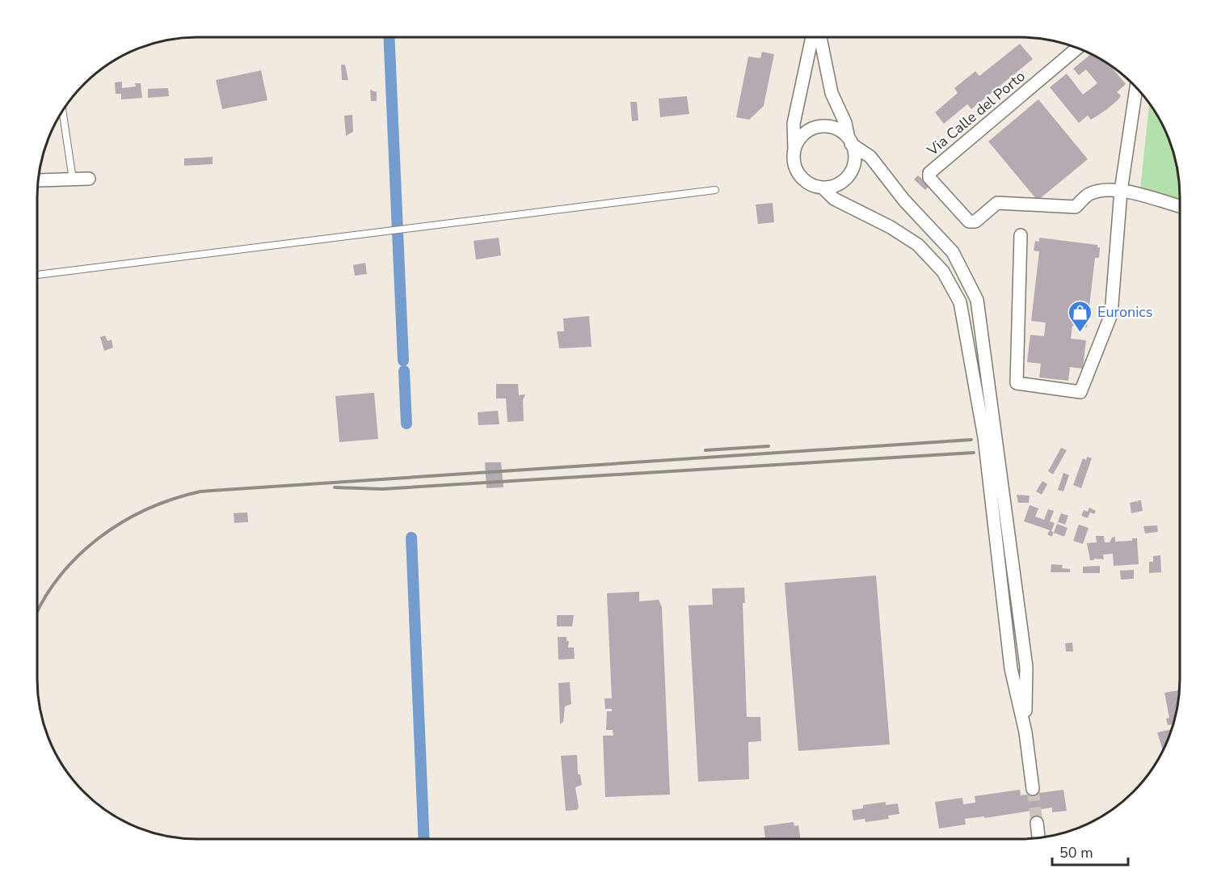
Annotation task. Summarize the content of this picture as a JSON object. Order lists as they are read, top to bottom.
{
  "streets": {
    "street": ["Via Calle del Porto"]
  },
  "places": {
    "shop": ["Euronics"]
  },
  "scale_bar": "50 m"
}
